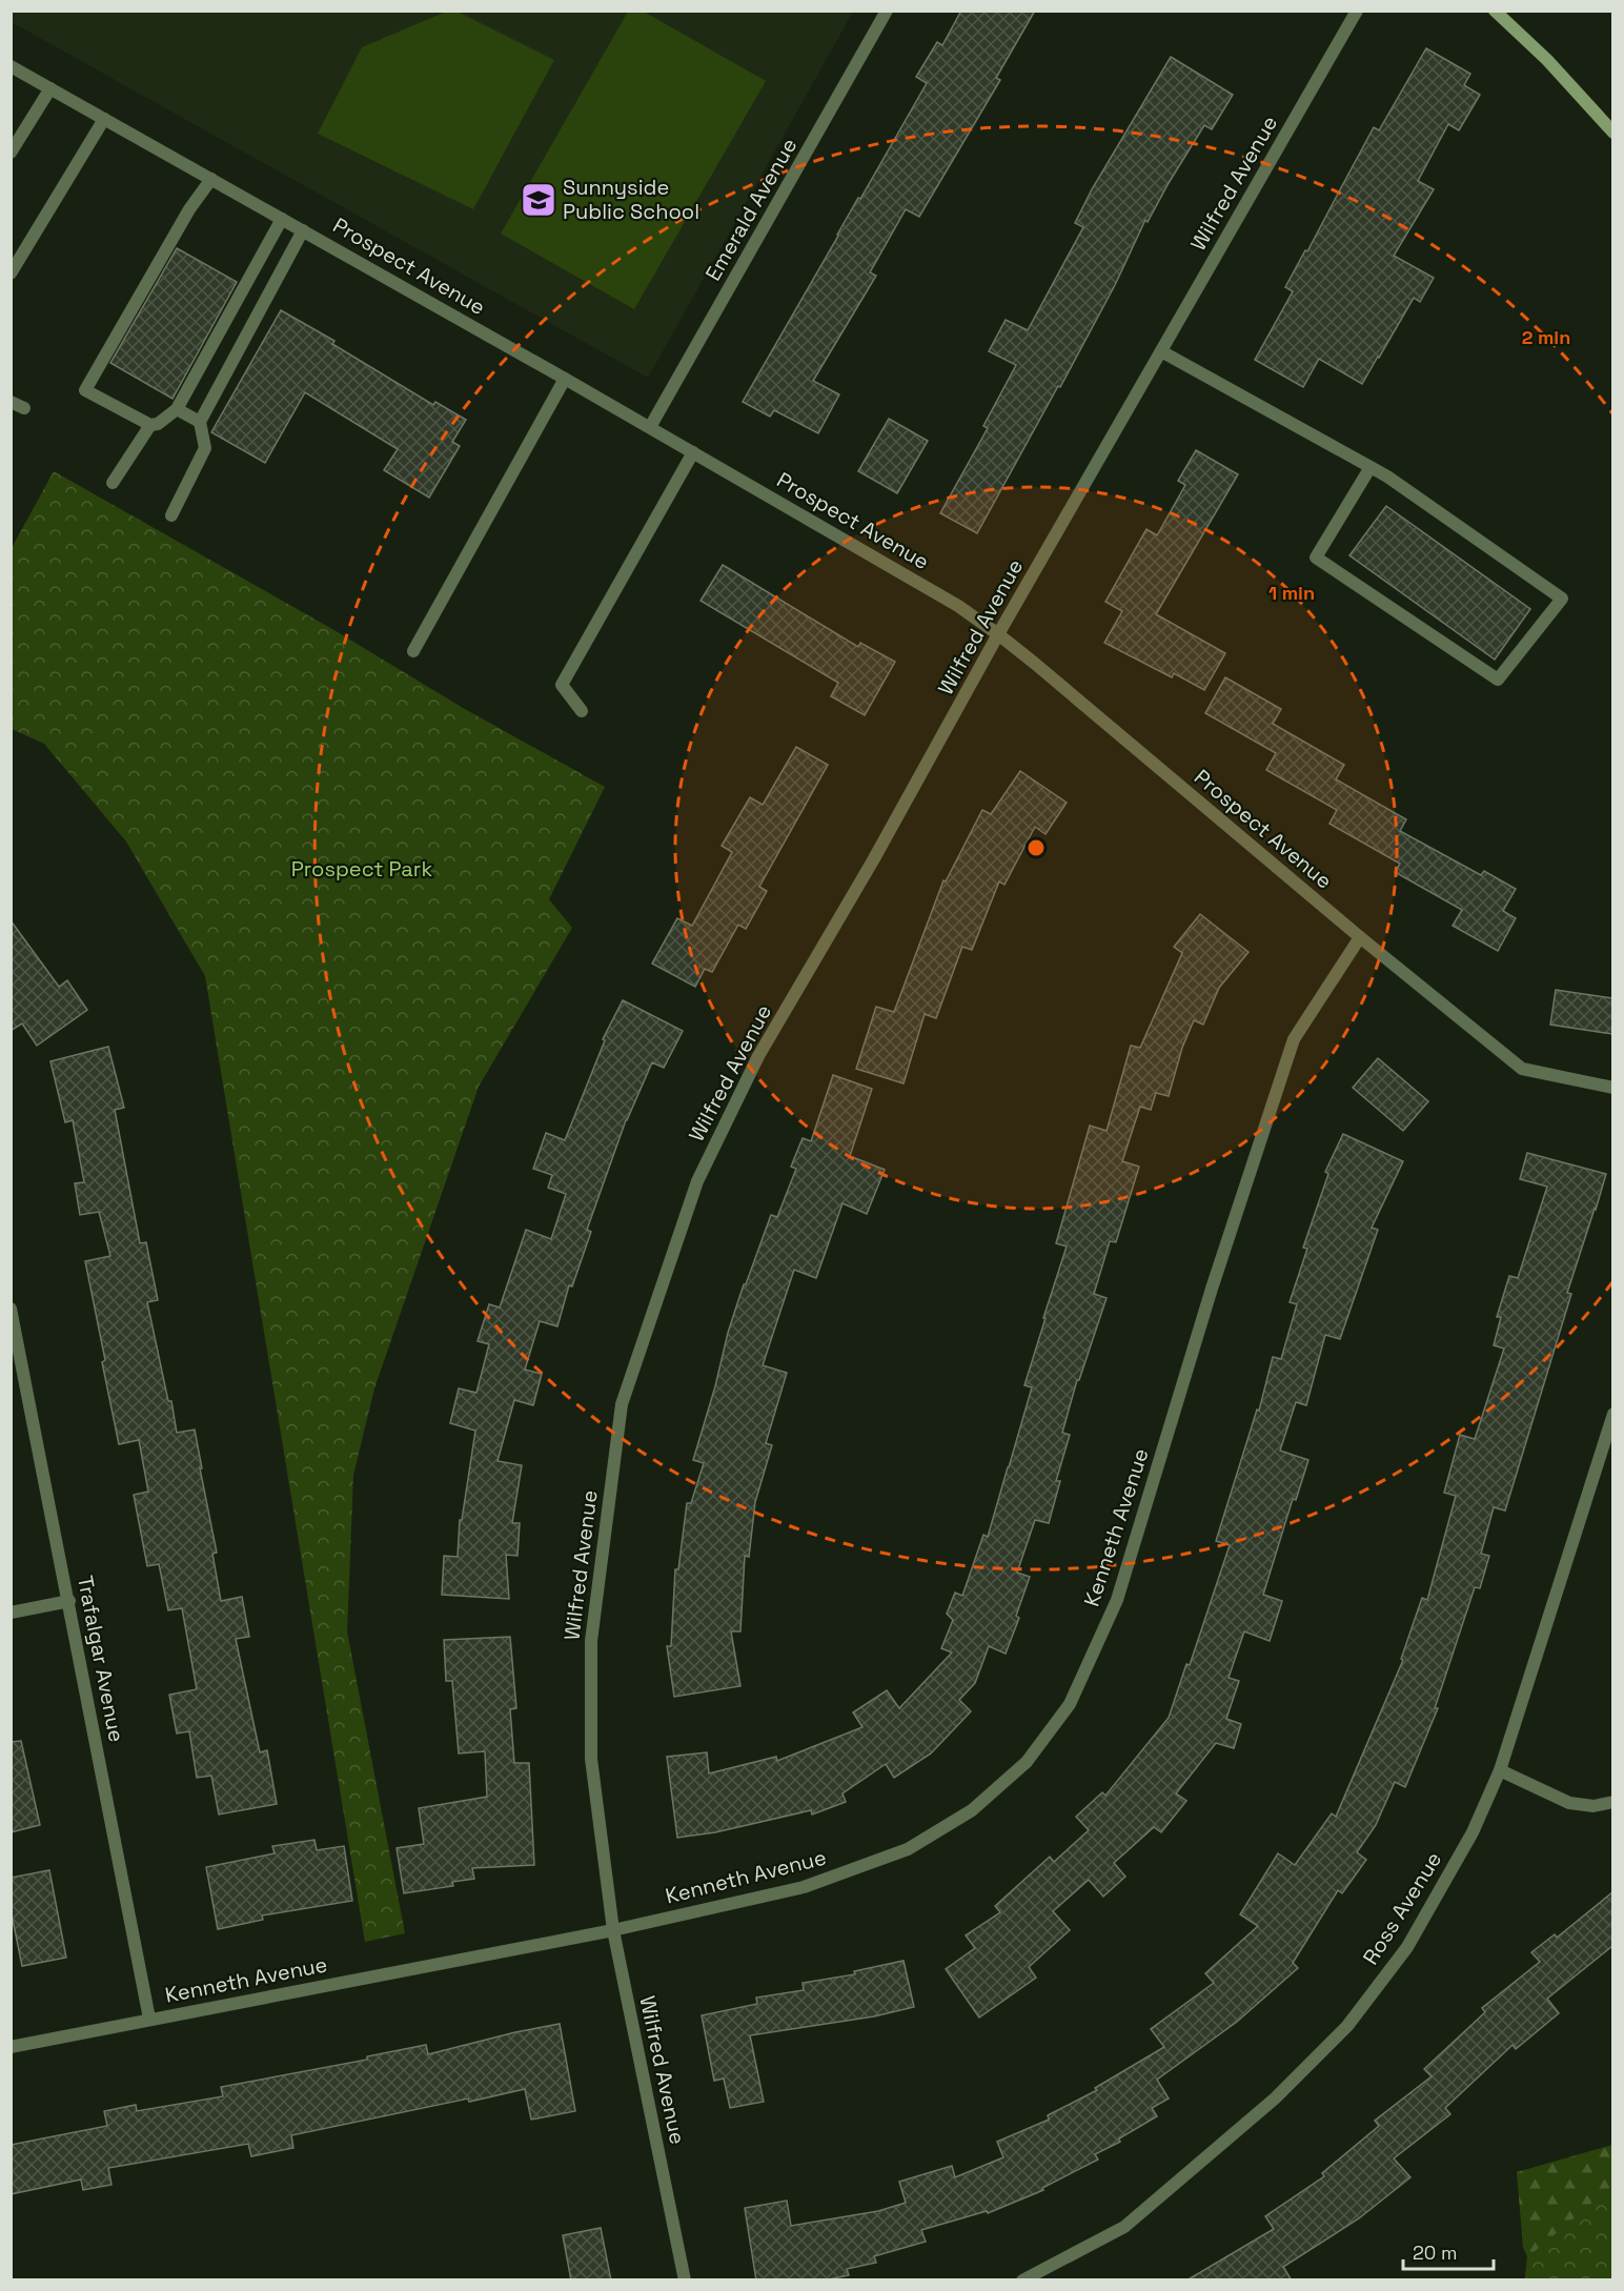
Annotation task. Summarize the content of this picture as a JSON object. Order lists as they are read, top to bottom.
{
  "streets": {
    "street": [
      "Wilfred Avenue",
      "Emerald Avenue",
      "Prospect Avenue",
      "Kenneth Avenue",
      "Trafalgar Avenue",
      "Ross Avenue"
    ]
  },
  "crossings": [
    ["Wilfred Avenue", "Prospect Avenue"],
    ["Wilfred Avenue", "Kenneth Avenue"],
    ["Emerald Avenue", "Prospect Avenue"],
    ["Prospect Avenue", "Kenneth Avenue"],
    ["Kenneth Avenue", "Trafalgar Avenue"]
  ],
  "parks": ["Prospect Park"],
  "places": {
    "school or university": ["Sunnyside Public School"]
  },
  "scale_bar": "20 m",
  "rings": ["2 min", "1 min"]
}
